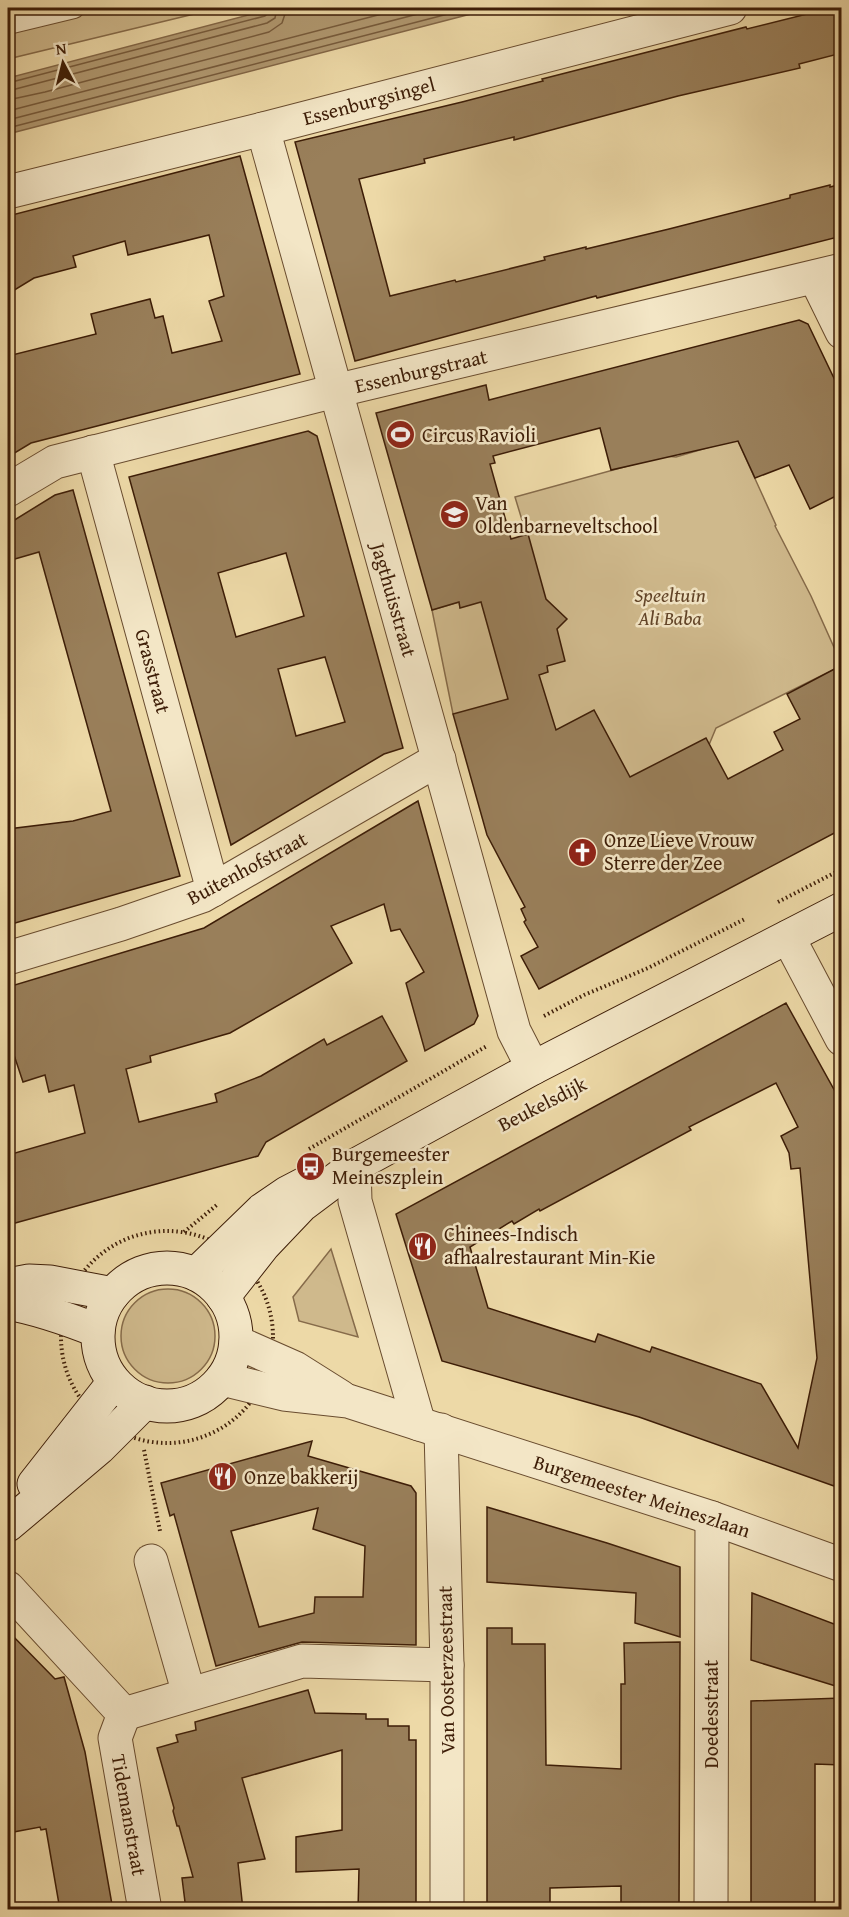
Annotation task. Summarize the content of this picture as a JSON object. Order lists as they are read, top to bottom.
{
  "streets": {
    "street": [
      "Essenburgsingel",
      "Essenburgstraat",
      "Jagthuisstraat",
      "Grasstraat",
      "Buitenhofstraat",
      "Beukelsdijk",
      "Burgemeester Meineszlaan",
      "Van Oosterzeestraat",
      "Doedesstraat",
      "Tidemanstraat"
    ]
  },
  "crossings": [
    ["Essenburgsingel", "Jagthuisstraat"],
    ["Essenburgstraat", "Jagthuisstraat"],
    ["Essenburgstraat", "Grasstraat"],
    ["Jagthuisstraat", "Buitenhofstraat"],
    ["Jagthuisstraat", "Beukelsdijk"],
    ["Grasstraat", "Buitenhofstraat"],
    ["Burgemeester Meineszlaan", "Van Oosterzeestraat"],
    ["Burgemeester Meineszlaan", "Doedesstraat"]
  ],
  "parks": ["Speeltuin Ali Baba"],
  "places": {
    "sports": ["Circus Ravioli"],
    "school or university": ["Van Oldenbarneveltschool"],
    "church": ["Onze Lieve Vrouw Sterre der Zee"],
    "bus stop": ["Burgemeester Meineszplein"],
    "restaurant": ["Chinees-Indisch afhaalrestaurant Min-Kie", "Onze bakkerij"]
  },
  "north": "top"
}
